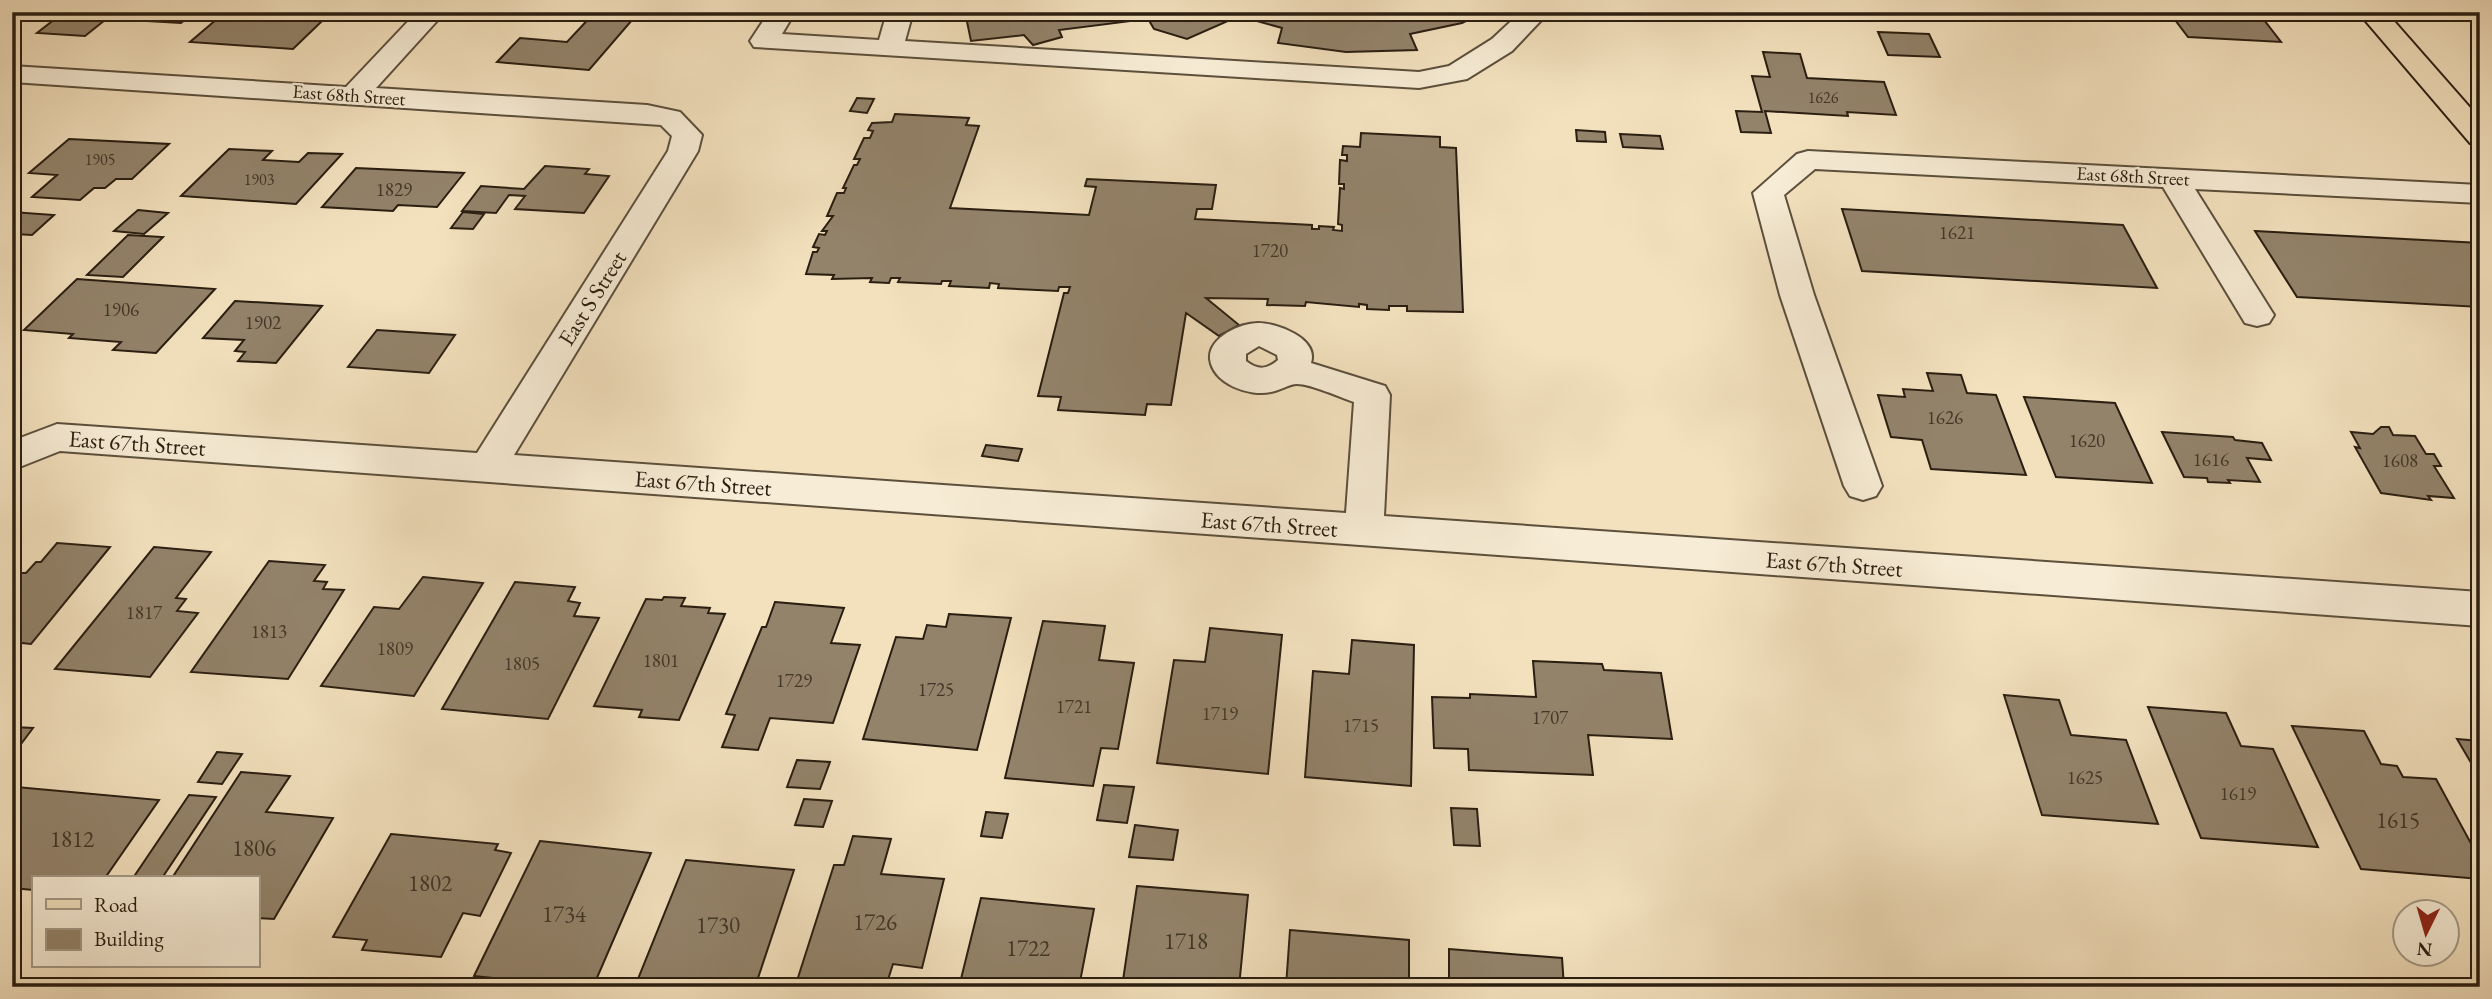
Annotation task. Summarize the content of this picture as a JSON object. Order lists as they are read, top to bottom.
{
  "streets": {
    "street": ["East 68th Street", "East S Street", "East 67th Street"]
  },
  "crossings": [
    ["East 68th Street", "East S Street"],
    ["East S Street", "East 67th Street"]
  ],
  "house_numbers": [
    "1626",
    "1905",
    "1903",
    "1829",
    "1621",
    "1720",
    "1906",
    "1902",
    "1626",
    "1620",
    "1616",
    "1608",
    "1817",
    "1813",
    "1809",
    "1801",
    "1805",
    "1729",
    "1725",
    "1721",
    "1719",
    "1707",
    "1715",
    "1625",
    "1619",
    "1615",
    "1812",
    "1806",
    "1802",
    "1734",
    "1726",
    "1730",
    "1718",
    "1722"
  ],
  "legend": ["Road", "Building"],
  "north": "bottom"
}
